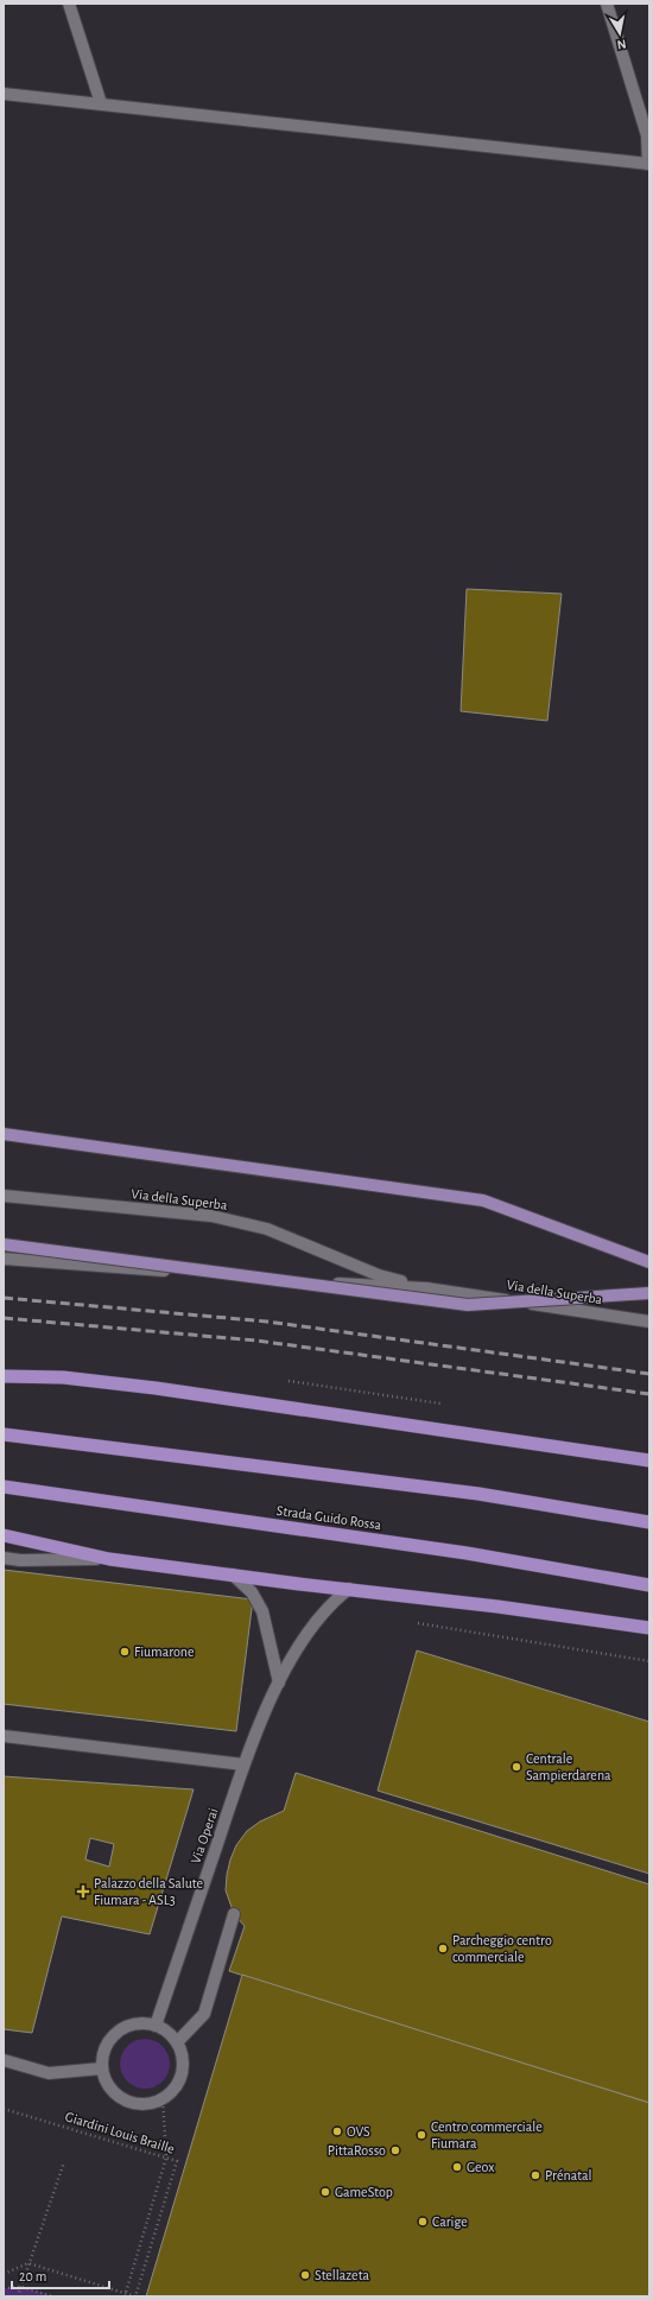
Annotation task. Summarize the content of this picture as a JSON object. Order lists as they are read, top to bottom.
{
  "streets": {
    "highway": ["Strada Guido Rossa"],
    "street": ["Via della Superba", "Via Operai"],
    "path": ["Giardini Louis Braille"]
  },
  "places": {
    "other": [
      "Fiumarone",
      "Centrale Sampierdarena",
      "Parcheggio centro commerciale",
      "OVS",
      "Centro commerciale Fiumara",
      "PittaRosso",
      "Geox",
      "Prénatal",
      "GameStop",
      "Carige",
      "Stellazeta"
    ],
    "health": ["Palazzo della Salute Fiumara - ASL3"]
  },
  "scale_bar": "20 m",
  "north": "bottom"
}
